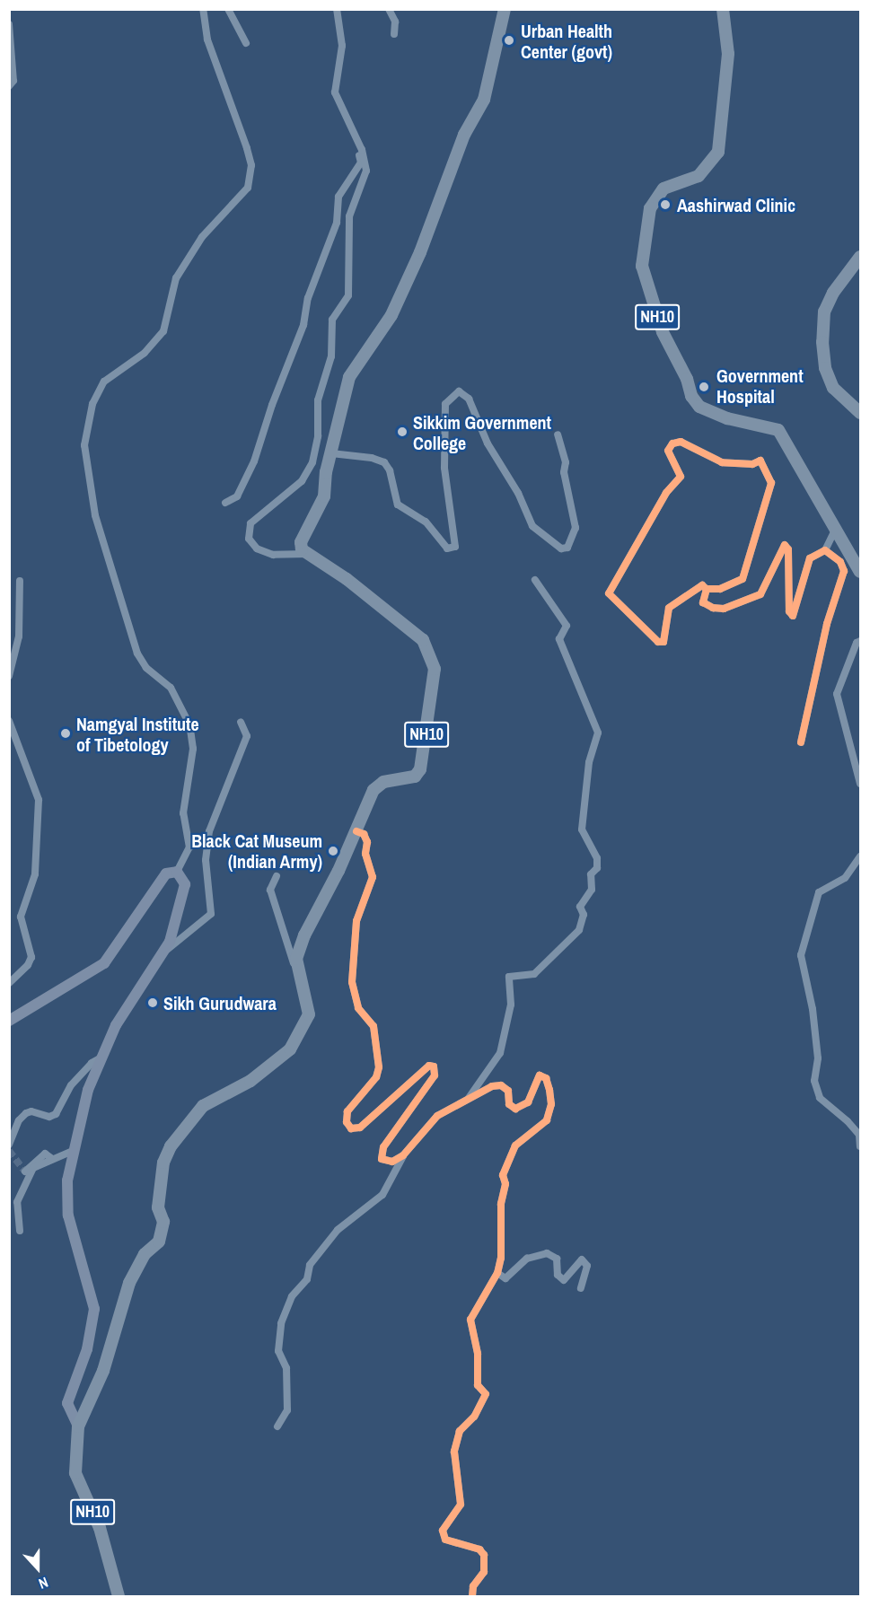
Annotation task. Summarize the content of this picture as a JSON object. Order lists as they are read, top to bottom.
{
  "streets": {
    "highway": ["NH10"]
  },
  "places": [
    "Urban Health Center (govt)",
    "Aashirwad Clinic",
    "Government Hospital",
    "Sikkim Government College",
    "Namgyal Institute of Tibetology",
    "Black Cat Museum (Indian Army)",
    "Sikh Gurudwara"
  ],
  "north": "bottom"
}
